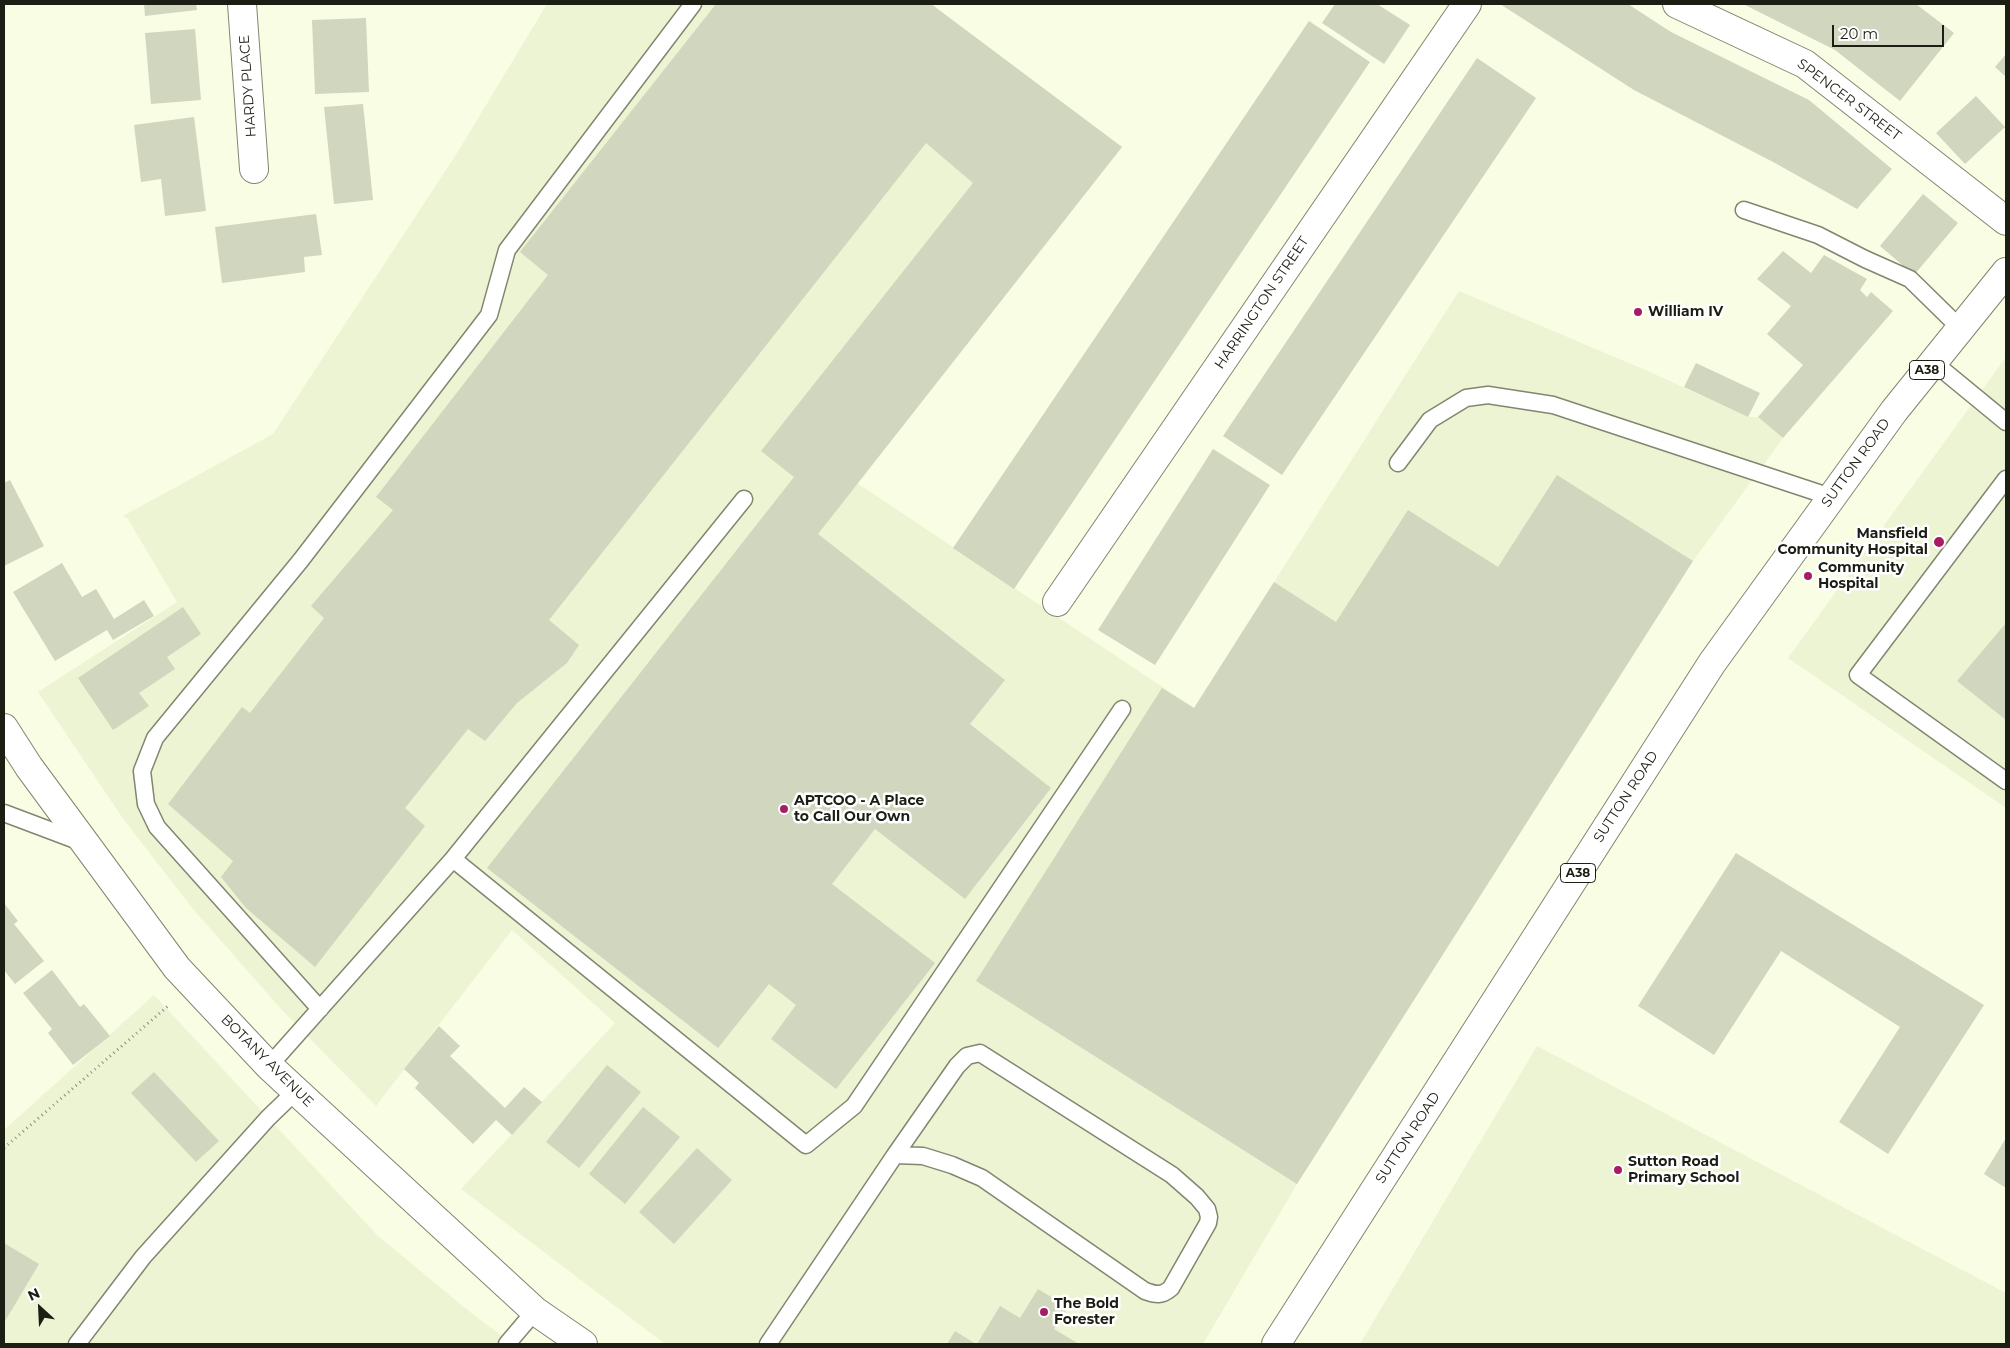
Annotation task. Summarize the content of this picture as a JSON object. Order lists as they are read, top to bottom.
{
  "streets": {
    "main road": [
      "HARDY PLACE",
      "SPENCER STREET",
      "HARRINGTON STREET",
      "A38",
      "SUTTON ROAD",
      "BOTANY AVENUE"
    ]
  },
  "crossings": [
    ["A38", "SUTTON ROAD"]
  ],
  "places": [
    "William IV",
    "Mansfield Community Hospital",
    "Community Hospital",
    "APTCOO - A Place to Call Our Own",
    "Sutton Road Primary School",
    "The Bold Forester"
  ],
  "scale_bar": "20 m",
  "north": "top left"
}
